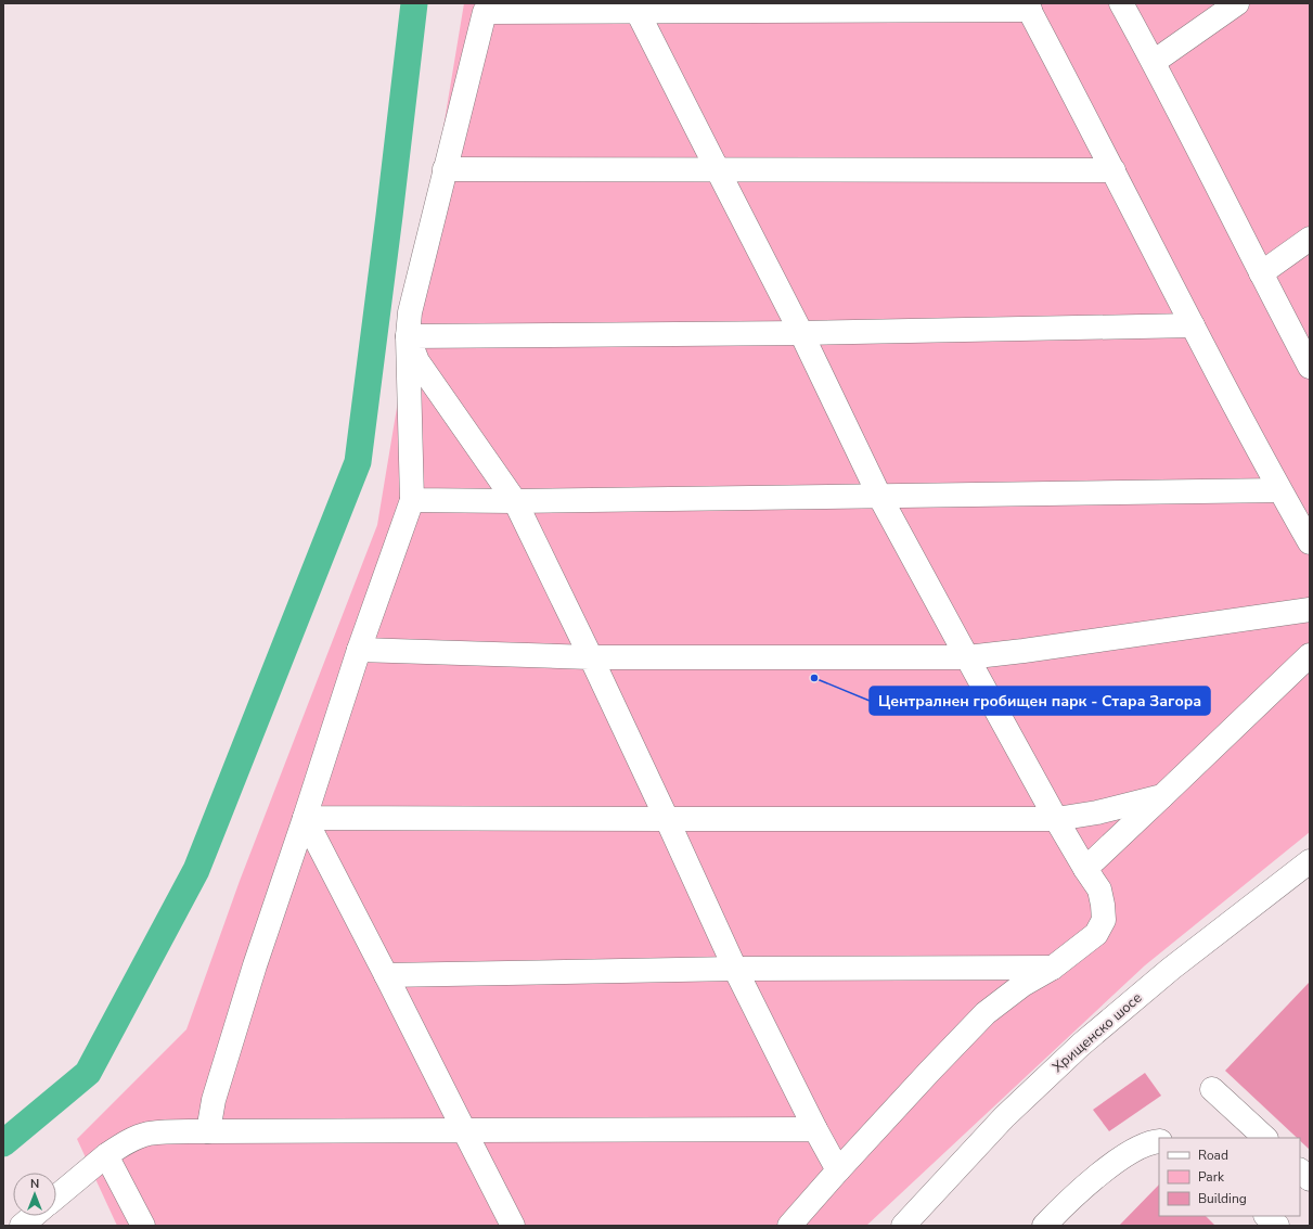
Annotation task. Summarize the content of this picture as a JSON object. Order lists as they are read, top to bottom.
{
  "streets": {
    "street": ["Хрищенско шосе"]
  },
  "places": ["Централнен гробищен парк - Стара Загора"],
  "legend": ["Road", "Park", "Building"],
  "north": "top"
}
